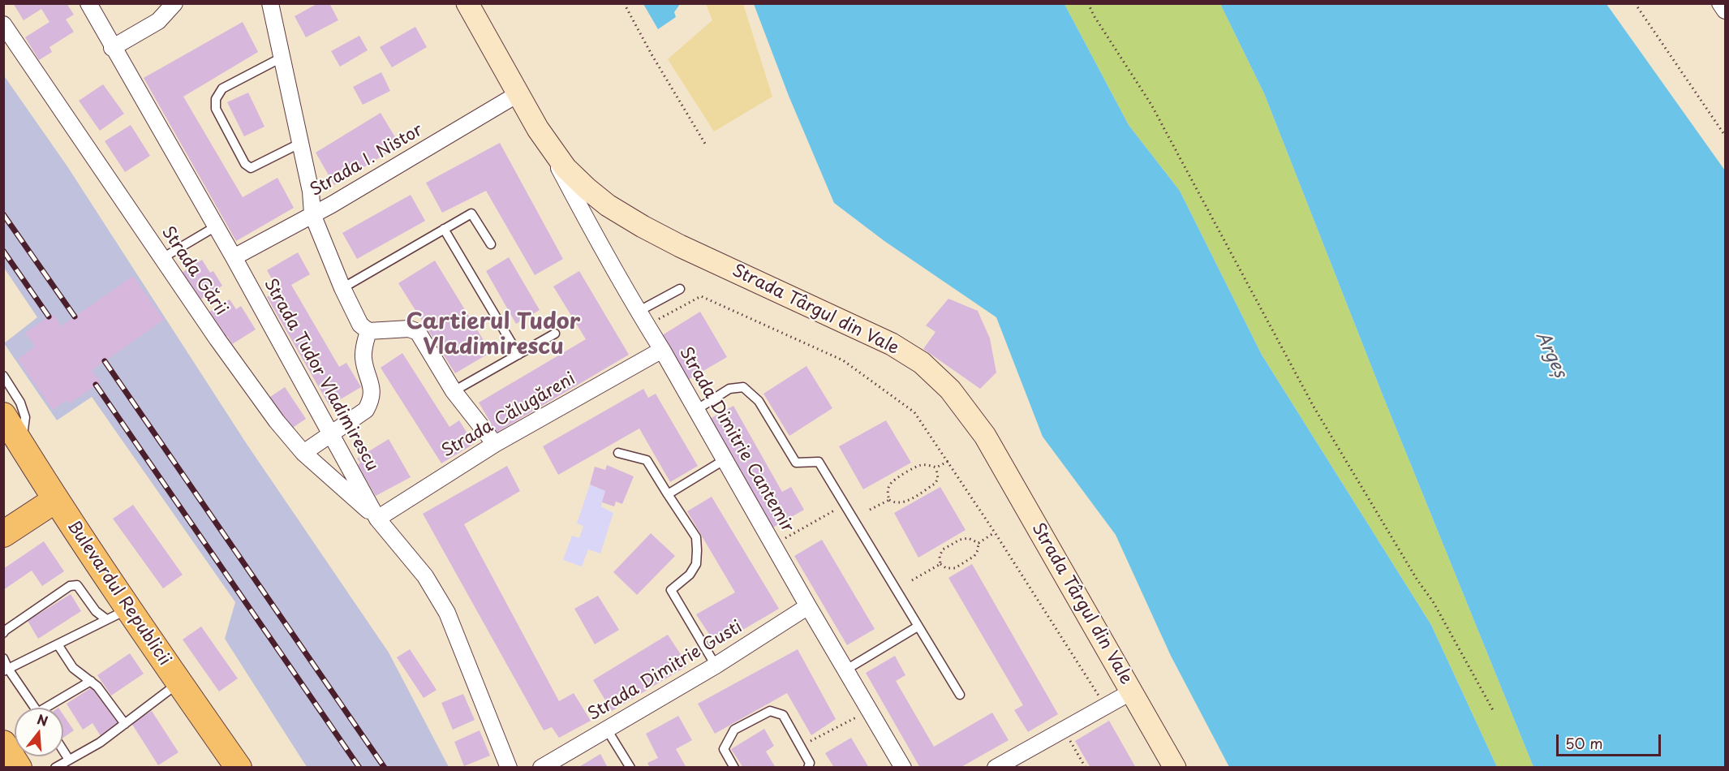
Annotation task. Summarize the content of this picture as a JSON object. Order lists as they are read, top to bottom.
{
  "streets": {
    "main road": ["Bulevardul Republicii"],
    "street": [
      "Strada I. Nistor",
      "Strada Gării",
      "Strada Târgul din Vale",
      "Strada Tudor Vladimirescu",
      "Strada Călugăreni",
      "Strada Dimitrie Cantemir",
      "Strada Dimitrie Gusti"
    ]
  },
  "crossings": [
    ["Strada I. Nistor", "Strada Târgul din Vale"],
    ["Strada I. Nistor", "Strada Tudor Vladimirescu"],
    ["Strada Gării", "Strada Tudor Vladimirescu"],
    ["Strada Gării", "Strada Călugăreni"],
    ["Strada Târgul din Vale", "Strada Dimitrie Cantemir"],
    ["Strada Tudor Vladimirescu", "Strada Călugăreni"],
    ["Strada Călugăreni", "Strada Dimitrie Cantemir"],
    ["Strada Dimitrie Cantemir", "Strada Dimitrie Gusti"]
  ],
  "districts": ["Cartierul Tudor Vladimirescu"],
  "water": ["Argeș"],
  "scale_bar": "50 m",
  "north": "top"
}
